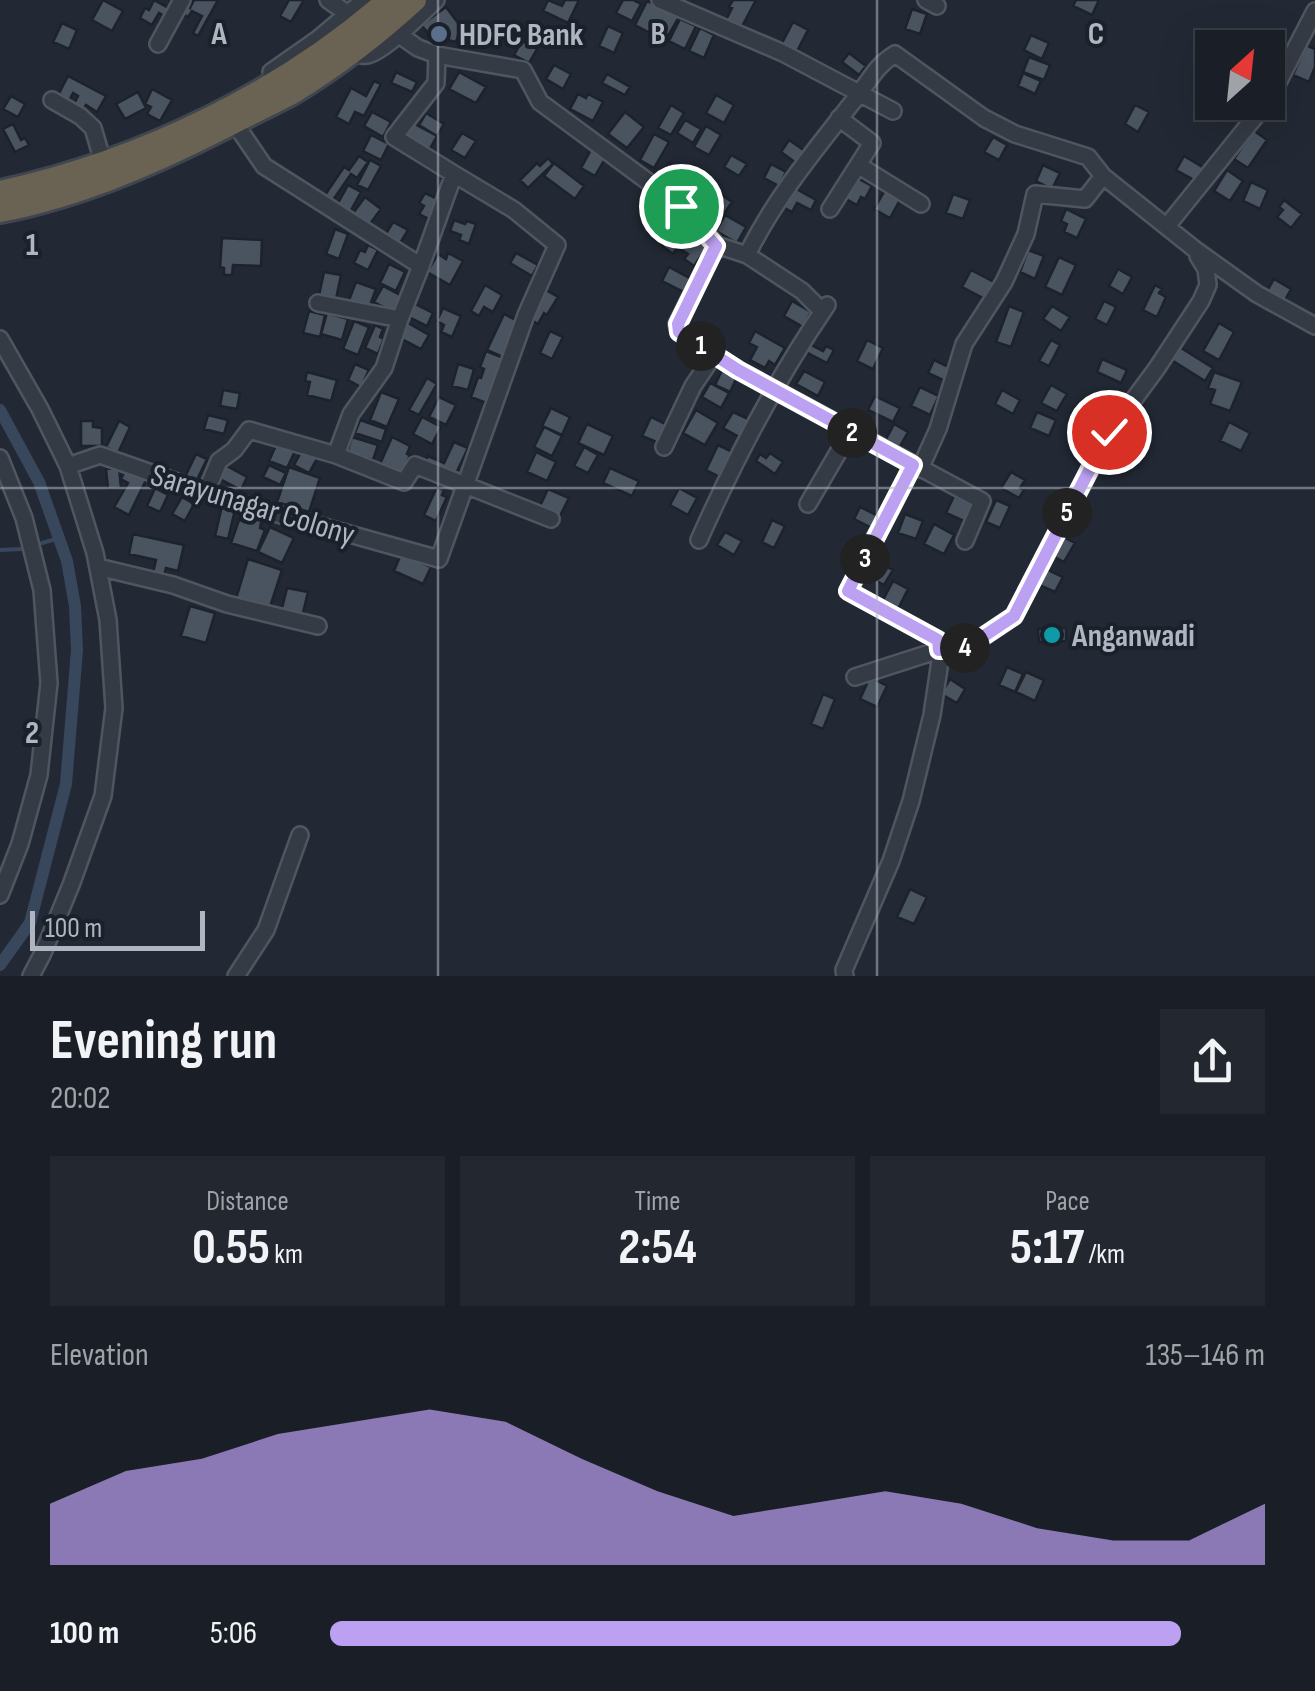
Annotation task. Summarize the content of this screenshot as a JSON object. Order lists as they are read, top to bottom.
{
  "streets": {
    "street": ["Sarayunagar Colony"]
  },
  "places": ["HDFC Bank", "Anganwadi"],
  "scale_bar": "100 m",
  "north": "top right",
  "page": {
    "pins": [
      "1",
      "2",
      "5",
      "3",
      "4"
    ],
    "scale": "100 m",
    "heading": ["Evening run", "20:02"],
    "stats": [
      ["Distance", "0.55 km"],
      ["Time", "2:54"],
      ["Pace", "5:17 /km"]
    ],
    "chart": ["Elevation", "135–146 m"],
    "list": [
      {
        "name": "100 m",
        "note": "5:06"
      }
    ]
  },
  "grid": {
    "columns": ["A", "B", "C"],
    "rows": ["1", "2"]
  }
}
